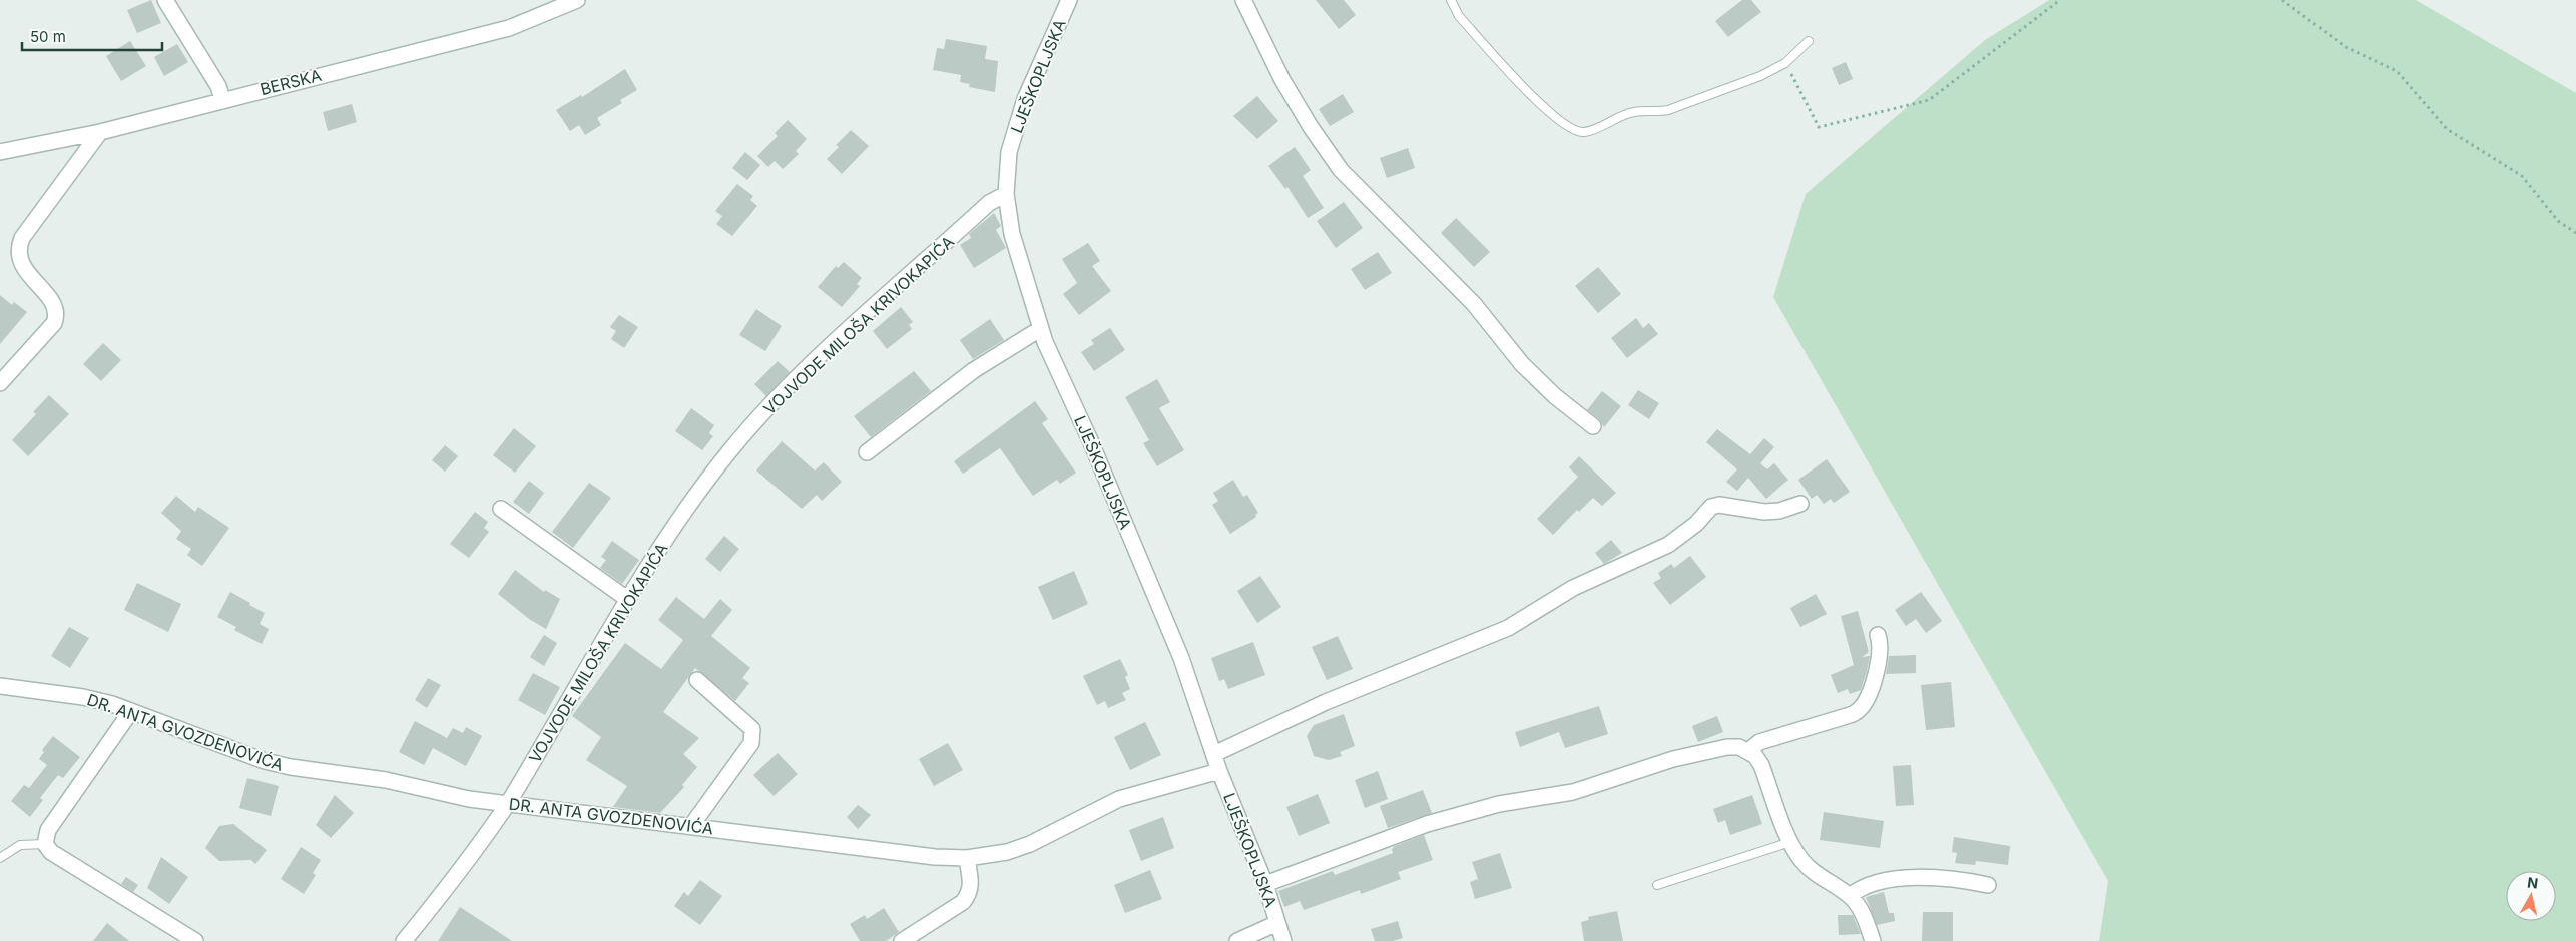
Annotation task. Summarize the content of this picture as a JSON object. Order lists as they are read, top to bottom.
{
  "streets": {
    "street": [
      "LJEŠKOPLJSKA",
      "BERSKA",
      "VOJVODE MILOŠA KRIVOKAPIĆA",
      "DR. ANTA GVOZDENOVIĆA"
    ]
  },
  "crossings": [
    ["LJEŠKOPLJSKA", "VOJVODE MILOŠA KRIVOKAPIĆA"],
    ["LJEŠKOPLJSKA", "DR. ANTA GVOZDENOVIĆA"],
    ["VOJVODE MILOŠA KRIVOKAPIĆA", "DR. ANTA GVOZDENOVIĆA"]
  ],
  "scale_bar": "50 m",
  "north": "top"
}
